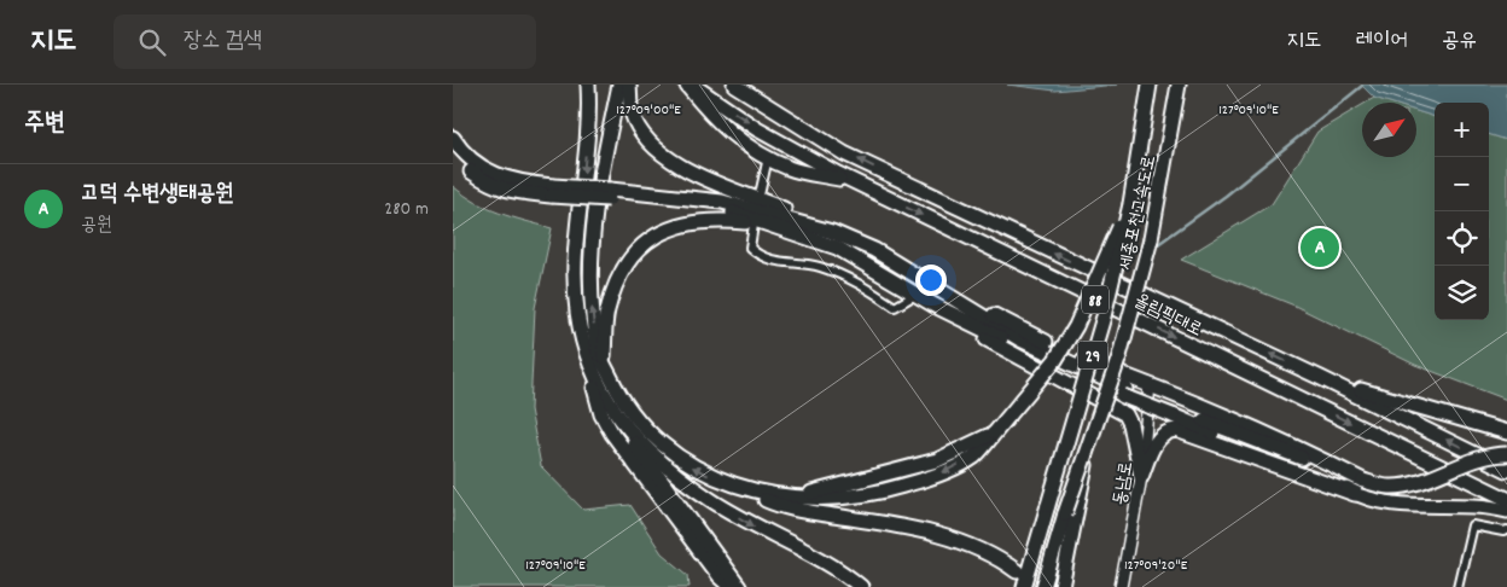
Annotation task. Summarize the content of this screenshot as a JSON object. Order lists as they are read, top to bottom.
{
  "streets": {
    "highway": [
      "세종포천고속도로",
      "88",
      "올림픽대로",
      "29"
    ],
    "main road": ["동남로"]
  },
  "north": "top right",
  "page": {
    "header": "지도",
    "search": "장소 검색",
    "nav": ["지도", "레이어", "공유"],
    "heading": "주변",
    "map_buttons": ["+", "−"],
    "list": [
      {
        "mark": "A",
        "name": "고덕 수변생태공원",
        "note": "공원",
        "value": "280 m"
      }
    ],
    "pins": "A"
  },
  "coordinates": ["127°09'00\"E", "127°09'10\"E", "127°09'20\"E"]
}
